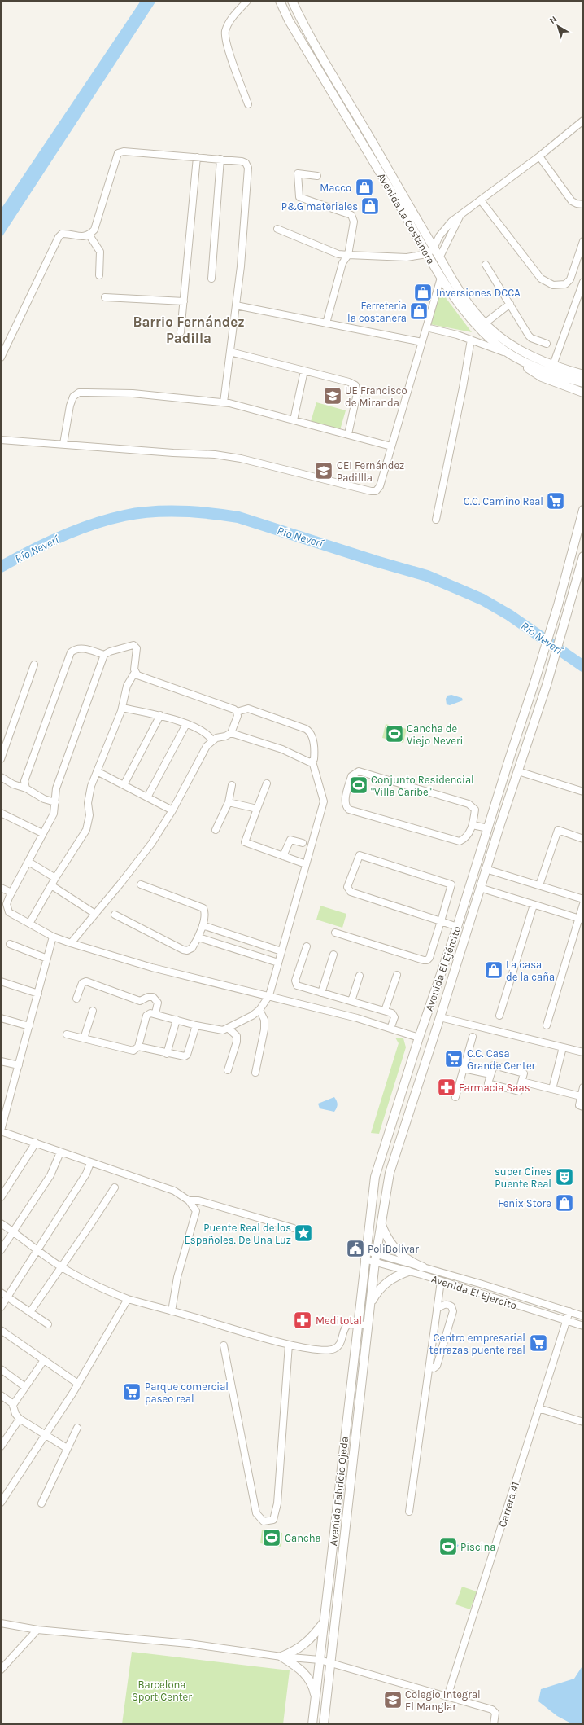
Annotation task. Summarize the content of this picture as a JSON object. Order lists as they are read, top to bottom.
{
  "streets": {
    "street": [
      "Avenida La Costanera",
      "Avenida El Ejército",
      "Avenida El Ejercito",
      "Avenida Fabricio Ojeda",
      "Carrera 41"
    ]
  },
  "crossings": [
    ["Avenida El Ejército", "Avenida El Ejercito"],
    ["Avenida El Ejército", "Avenida Fabricio Ojeda"],
    ["Avenida El Ejercito", "Avenida Fabricio Ojeda"],
    ["Avenida El Ejercito", "Carrera 41"]
  ],
  "districts": ["Barrio Fernández Padilla"],
  "water": ["Río Neverí"],
  "parks": ["Barcelona Sport Center"],
  "places": {
    "shop": [
      "Macco",
      "P&G materiales",
      "Inversiones DCCA",
      "Ferretería la costanera",
      "La casa de la caña",
      "Fenix Store"
    ],
    "school or university": ["UE Francisco de Miranda", "CEI Fernández Padillla", "Colegio Integral El Manglar"],
    "supermarket": [
      "C.C. Camino Real",
      "C.C. Casa Grande Center",
      "Centro empresarial terrazas puente real",
      "Parque comercial paseo real"
    ],
    "sports": [
      "Cancha de Viejo Neveri",
      "Conjunto Residencial \"Villa Caribe\"",
      "Cancha",
      "Piscina"
    ],
    "pharmacy": ["Farmacia Saas", "Meditotal"],
    "theatre": ["super Cines Puente Real"],
    "place": ["Puente Real de los Españoles. De Una Luz"],
    "public building": ["PoliBolívar"]
  },
  "north": "top left"
}
